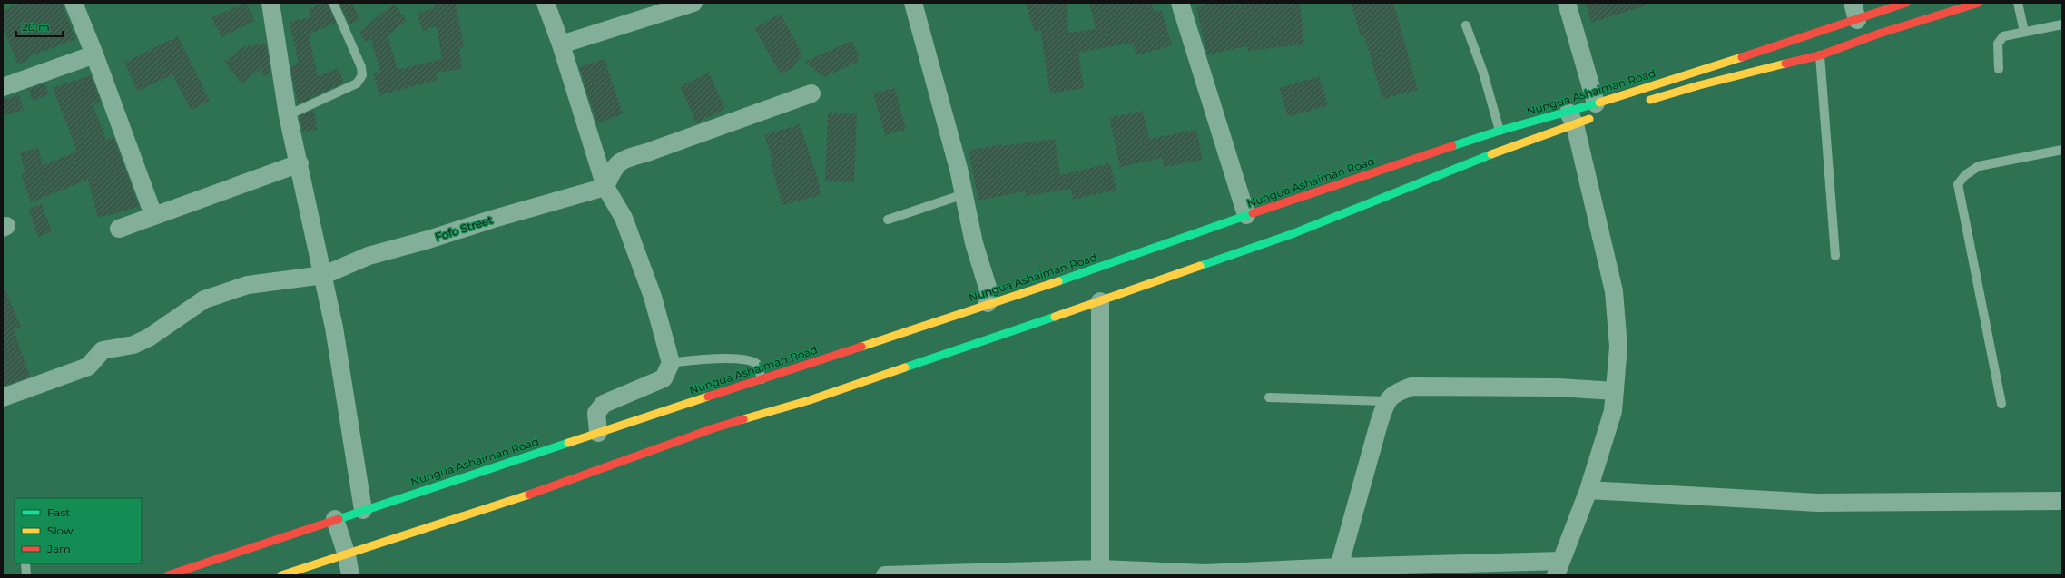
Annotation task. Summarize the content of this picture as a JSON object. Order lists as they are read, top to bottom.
{
  "streets": {
    "main road": ["Nungua Ashaiman Road"],
    "street": ["Fofo Street"]
  },
  "legend": ["Fast", "Slow", "Jam"],
  "scale_bar": "20 m"
}
